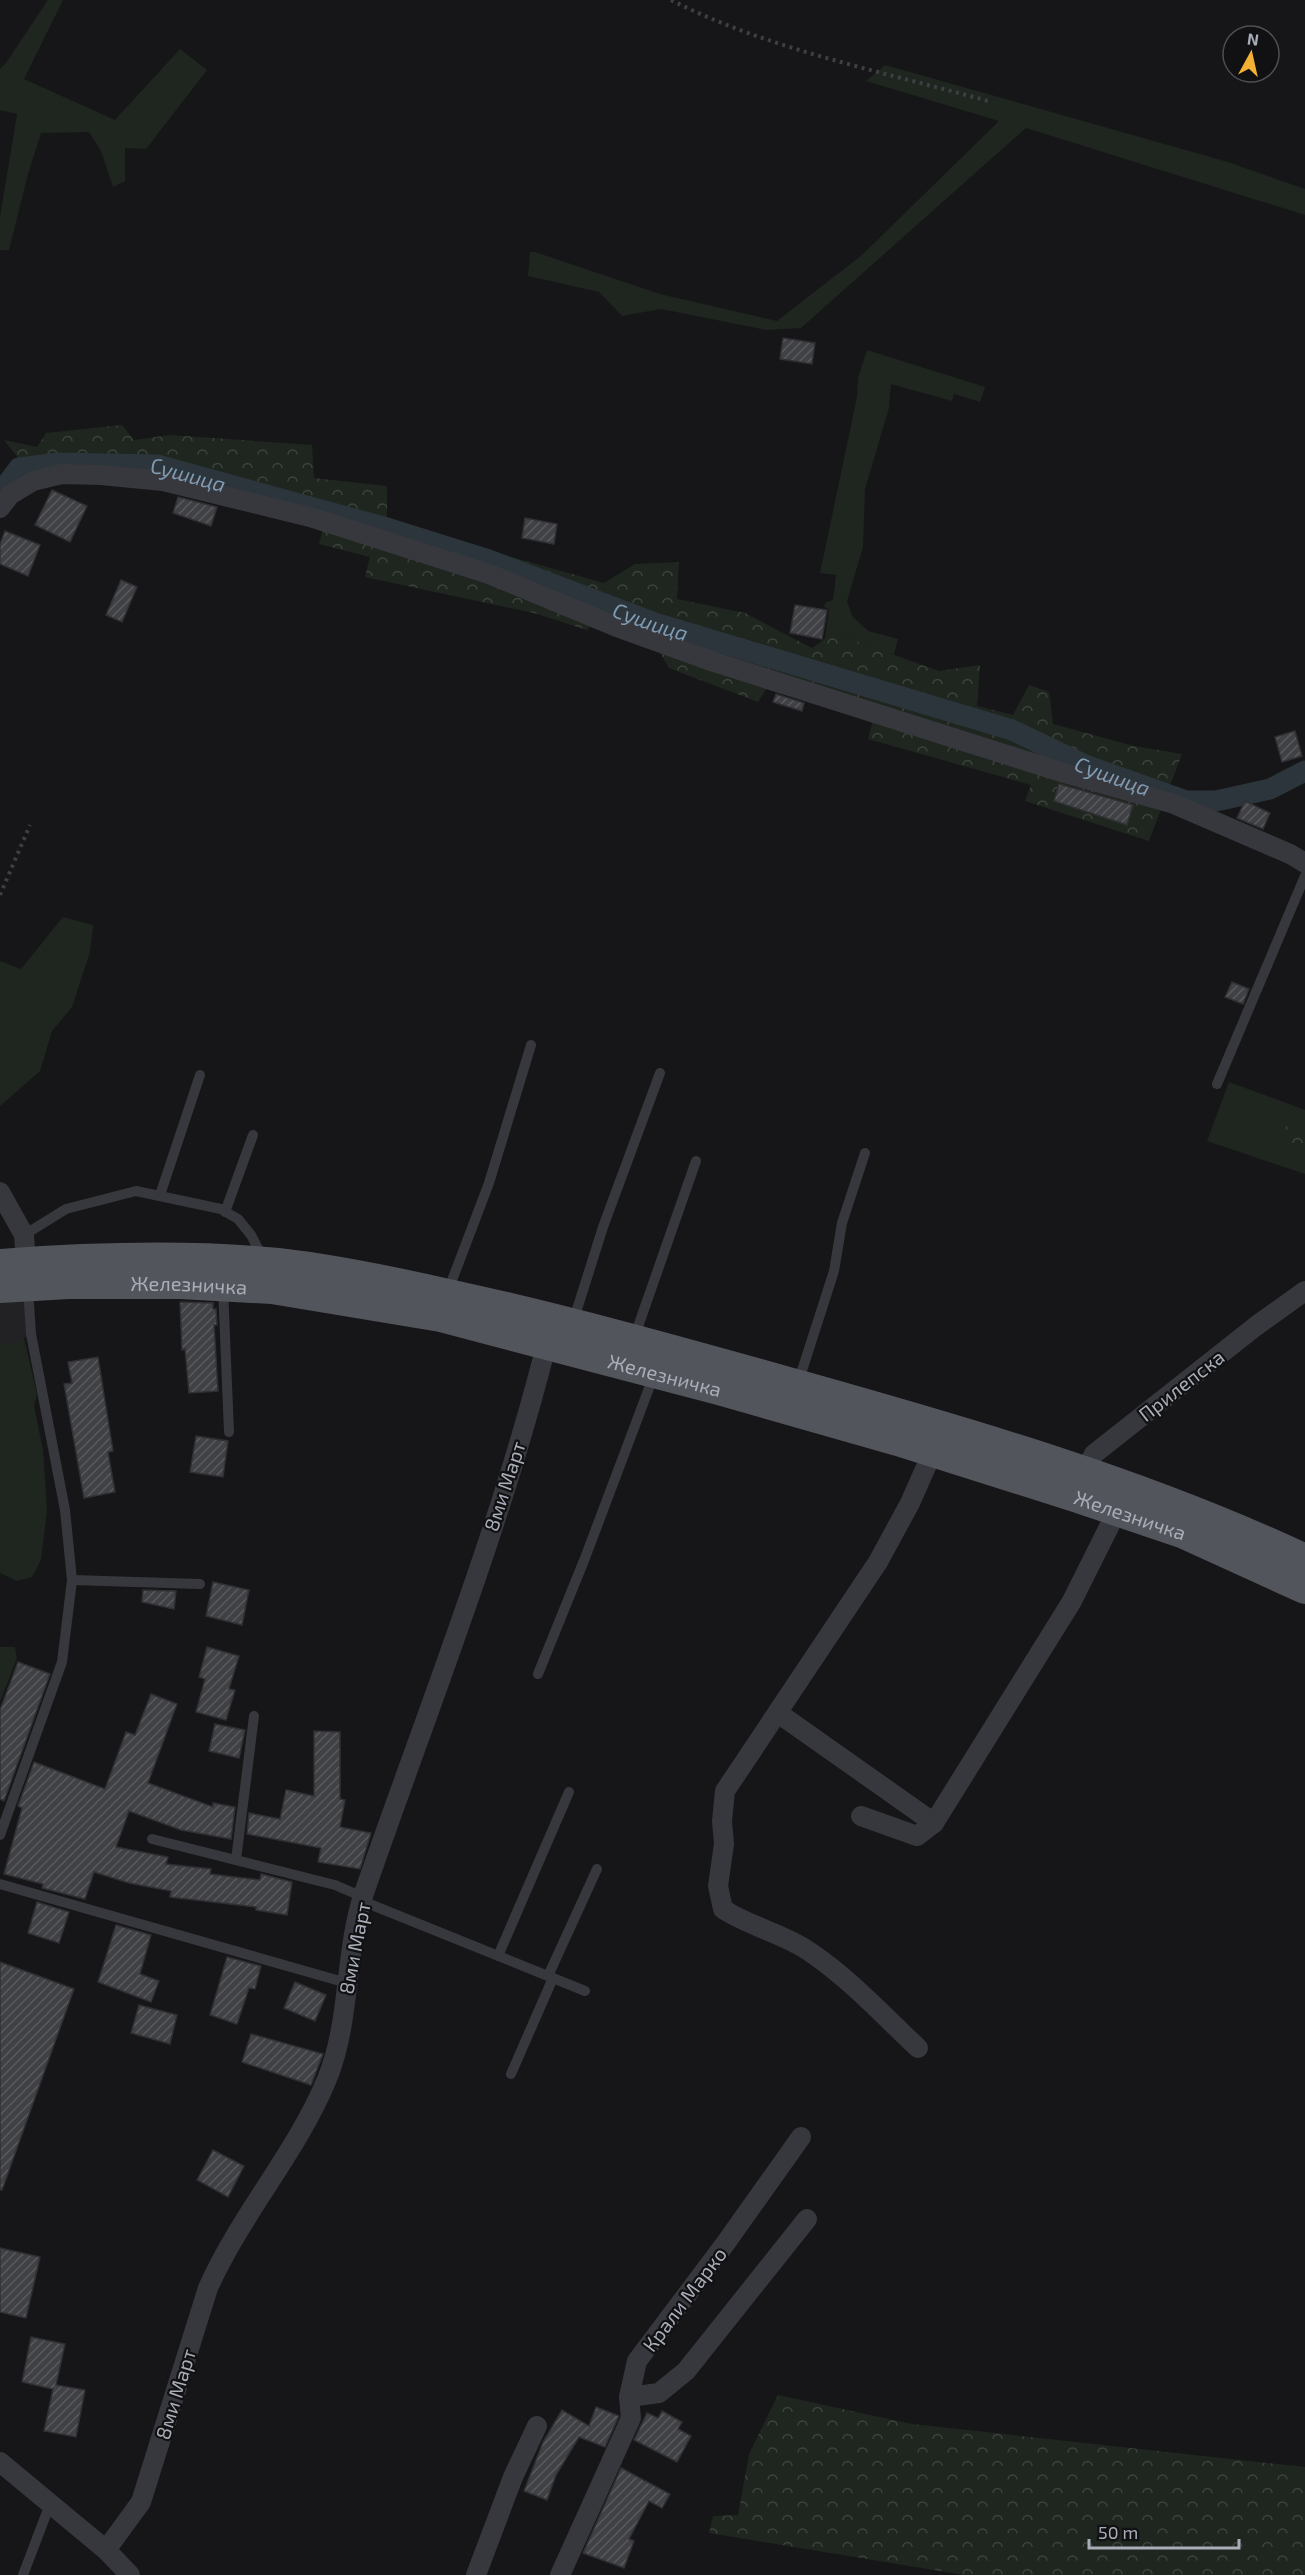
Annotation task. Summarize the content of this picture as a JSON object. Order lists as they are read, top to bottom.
{
  "streets": {
    "main road": ["Железничка"],
    "street": ["Прилепска", "8ми Март", "Крали Марко"]
  },
  "crossings": [
    ["Железничка", "Прилепска"],
    ["Железничка", "8ми Март"]
  ],
  "water": ["Сушица"],
  "scale_bar": "50 m",
  "north": "top"
}
